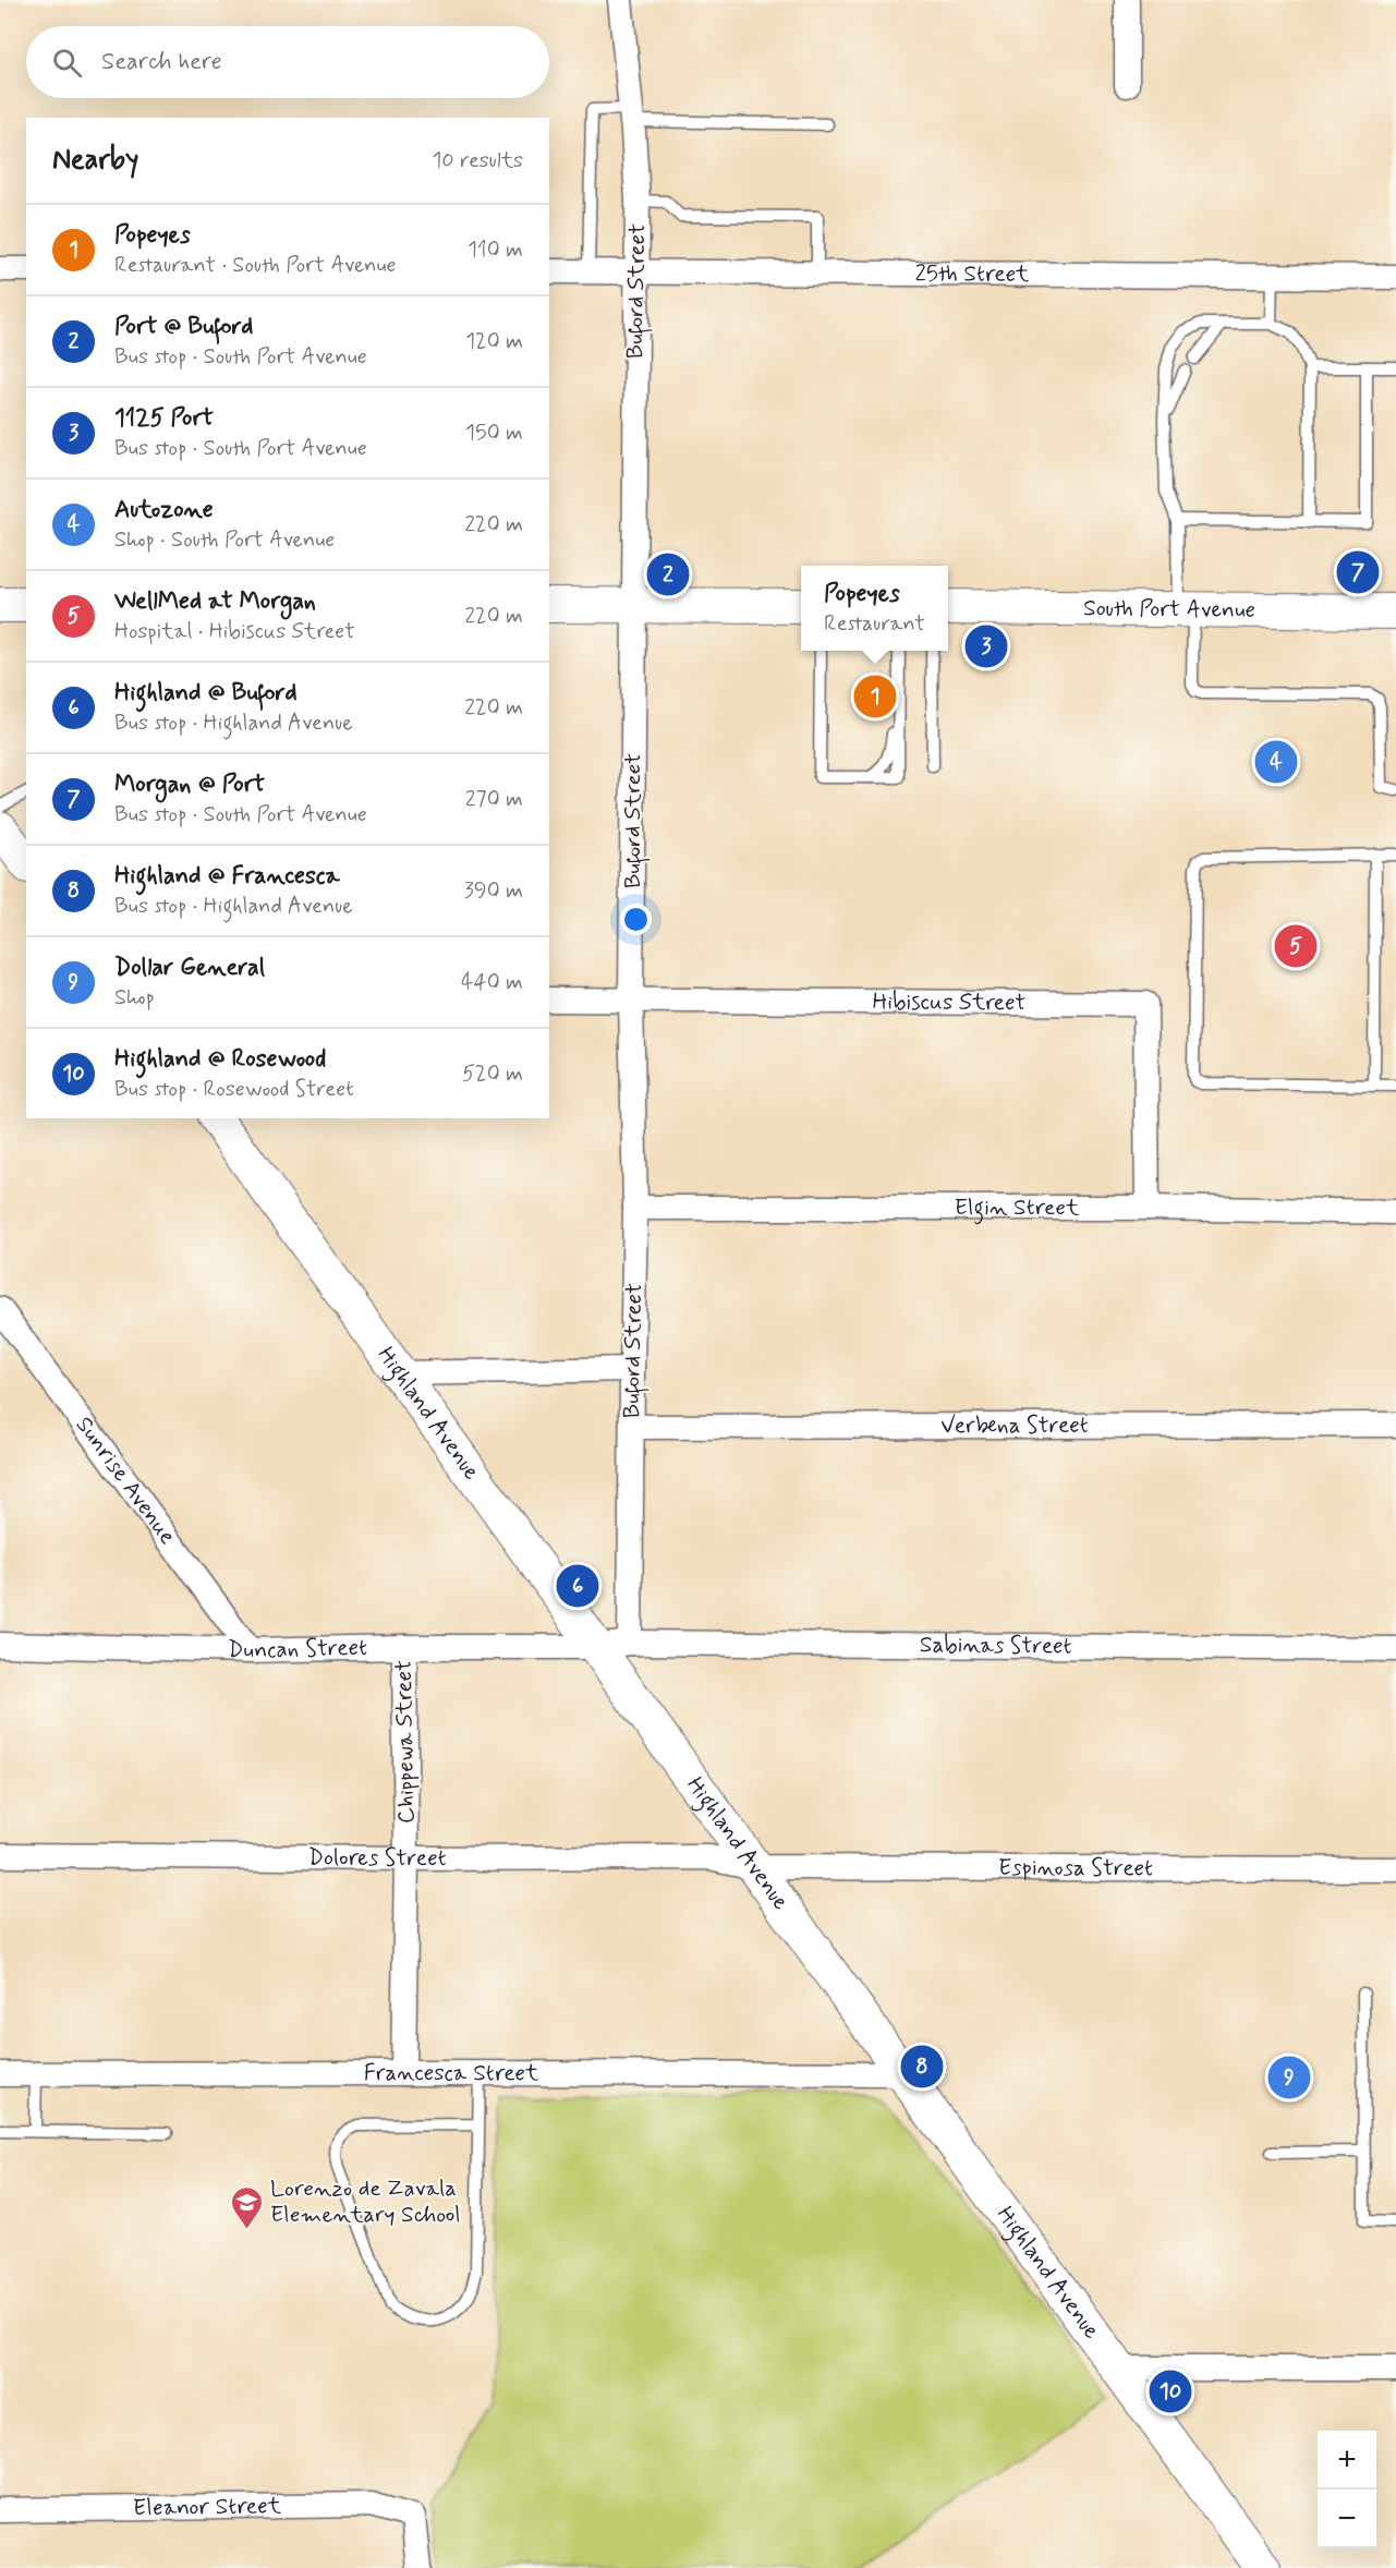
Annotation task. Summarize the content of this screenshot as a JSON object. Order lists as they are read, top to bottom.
{
  "streets": {
    "street": [
      "25th Street",
      "Buford Street",
      "South Port Avenue",
      "Hibiscus Street",
      "Elgin Street",
      "Highland Avenue",
      "Verbena Street",
      "Sunrise Avenue",
      "Sabinas Street",
      "Duncan Street",
      "Chippewa Street",
      "Dolores Street",
      "Espinosa Street",
      "Francesca Street",
      "Eleanor Street"
    ]
  },
  "crossings": [
    ["25th Street", "Buford Street"],
    ["Buford Street", "Hibiscus Street"],
    ["Buford Street", "Elgin Street"],
    ["Buford Street", "Verbena Street"],
    ["Buford Street", "Sabinas Street"],
    ["Hibiscus Street", "Elgin Street"],
    ["Highland Avenue", "Sabinas Street"],
    ["Highland Avenue", "Duncan Street"],
    ["Highland Avenue", "Dolores Street"],
    ["Highland Avenue", "Espinosa Street"],
    ["Highland Avenue", "Francesca Street"],
    ["Sunrise Avenue", "Duncan Street"],
    ["Sabinas Street", "Duncan Street"],
    ["Duncan Street", "Chippewa Street"],
    ["Chippewa Street", "Dolores Street"],
    ["Chippewa Street", "Francesca Street"],
    ["Dolores Street", "Espinosa Street"]
  ],
  "places": {
    "school or university": ["Lorenzo de Zavala Elementary School"]
  },
  "page": {
    "search": "Search here",
    "heading": ["Nearby", "10 results"],
    "list": [
      {
        "mark": "1",
        "name": "Popeyes",
        "note": "Restaurant · South Port Avenue",
        "value": "110 m"
      },
      {
        "mark": "2",
        "name": "Port @ Buford",
        "note": "Bus stop · South Port Avenue",
        "value": "120 m"
      },
      {
        "mark": "3",
        "name": "1125 Port",
        "note": "Bus stop · South Port Avenue",
        "value": "150 m"
      },
      {
        "mark": "4",
        "name": "Autozone",
        "note": "Shop · South Port Avenue",
        "value": "220 m"
      },
      {
        "mark": "5",
        "name": "WellMed at Morgan",
        "note": "Hospital · Hibiscus Street",
        "value": "220 m"
      },
      {
        "mark": "6",
        "name": "Highland @ Buford",
        "note": "Bus stop · Highland Avenue",
        "value": "220 m"
      },
      {
        "mark": "7",
        "name": "Morgan @ Port",
        "note": "Bus stop · South Port Avenue",
        "value": "270 m"
      },
      {
        "mark": "8",
        "name": "Highland @ Francesca",
        "note": "Bus stop · Highland Avenue",
        "value": "390 m"
      },
      {
        "mark": "9",
        "name": "Dollar General",
        "note": "Shop",
        "value": "440 m"
      },
      {
        "mark": "10",
        "name": "Highland @ Rosewood",
        "note": "Bus stop · Rosewood Street",
        "value": "520 m"
      }
    ],
    "pins": [
      "7",
      "2",
      "3",
      "1",
      "4",
      "5",
      "6",
      "8",
      "9",
      "10"
    ],
    "popup": ["Popeyes", "Restaurant"],
    "map_buttons": ["+", "−"]
  }
}
